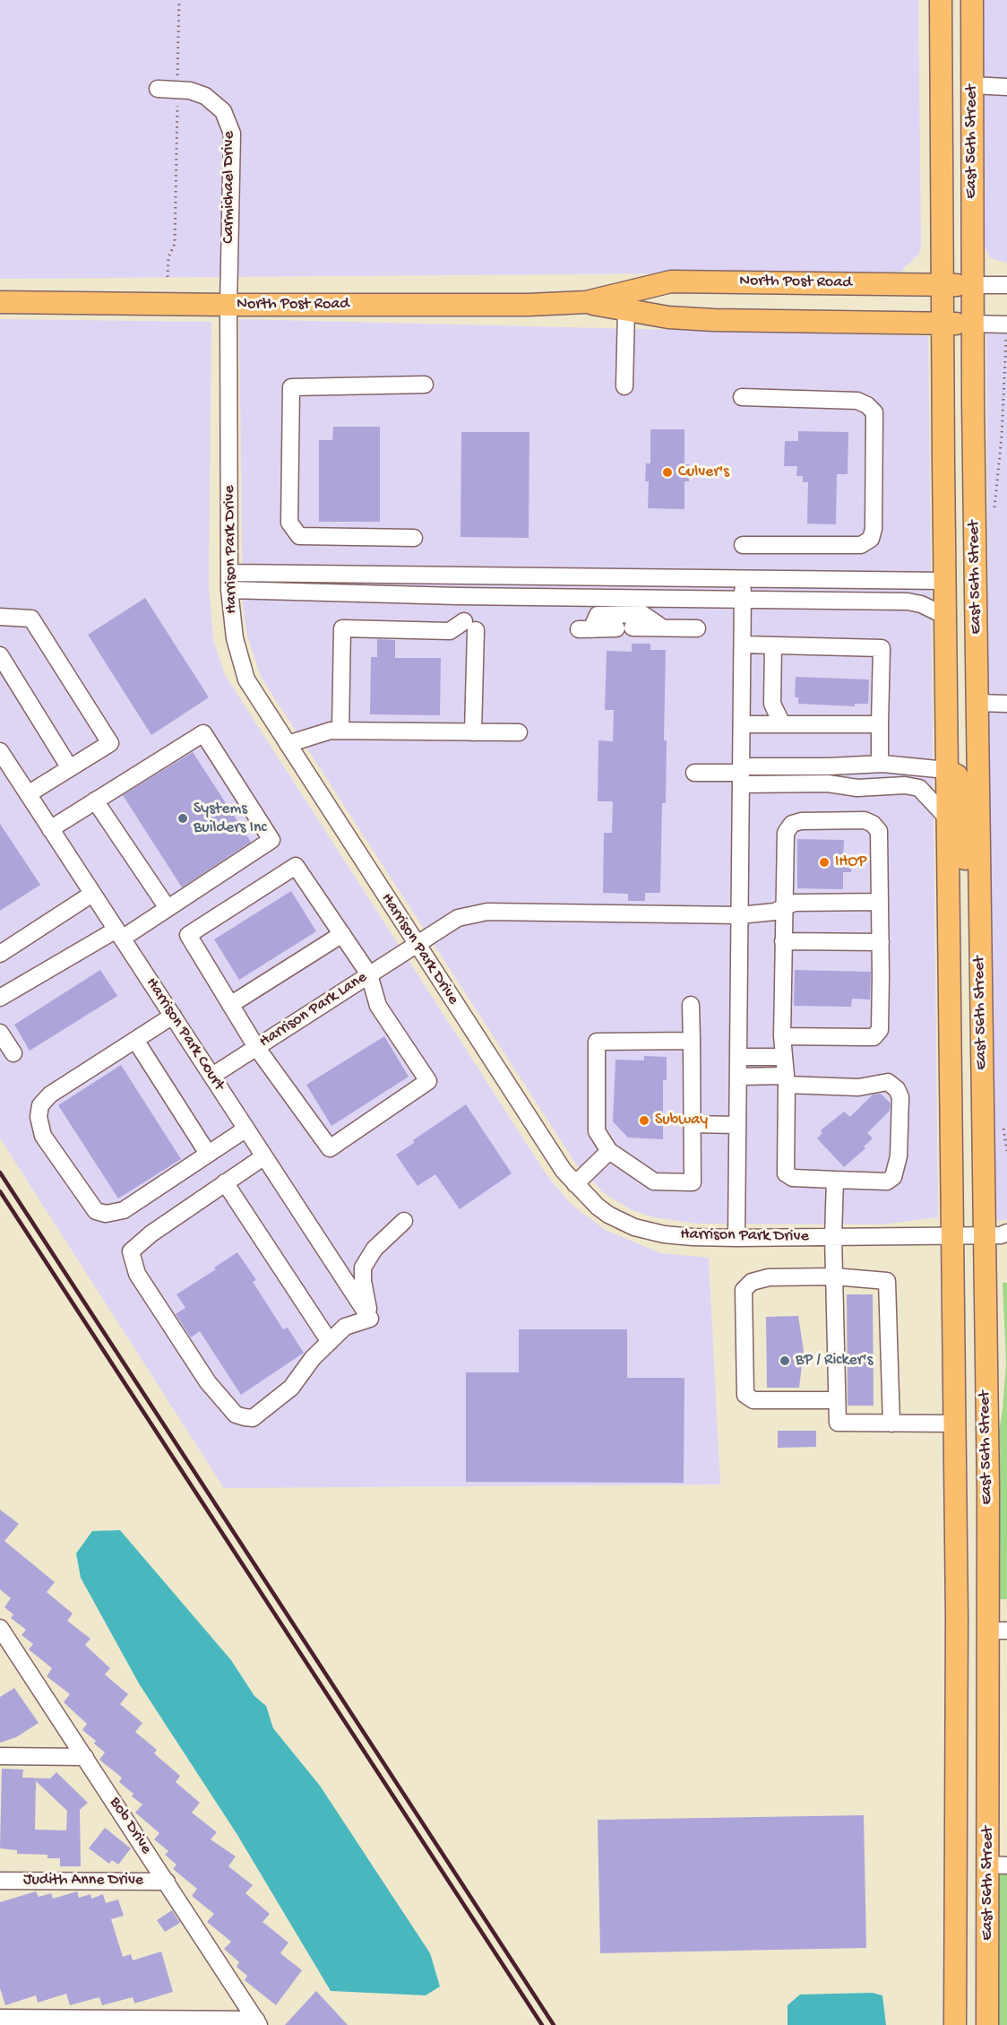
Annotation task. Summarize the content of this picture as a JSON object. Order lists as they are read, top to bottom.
{
  "streets": {
    "main road": ["East 56th Street", "North Post Road"],
    "street": [
      "Carmichael Drive",
      "Harrison Park Drive",
      "Harrison Park Lane",
      "Harrison Park Court",
      "Bob Drive",
      "Judith Anne Drive"
    ]
  },
  "crossings": [
    ["East 56th Street", "North Post Road"],
    ["East 56th Street", "Harrison Park Drive"],
    ["Carmichael Drive", "North Post Road"],
    ["Carmichael Drive", "Harrison Park Drive"],
    ["North Post Road", "Harrison Park Drive"],
    ["Harrison Park Drive", "Harrison Park Lane"],
    ["Harrison Park Lane", "Harrison Park Court"],
    ["Bob Drive", "Judith Anne Drive"]
  ],
  "places": [
    "Culver's",
    "Systems Builders Inc",
    "IHOP",
    "Subway",
    "BP / Ricker's"
  ]
}
